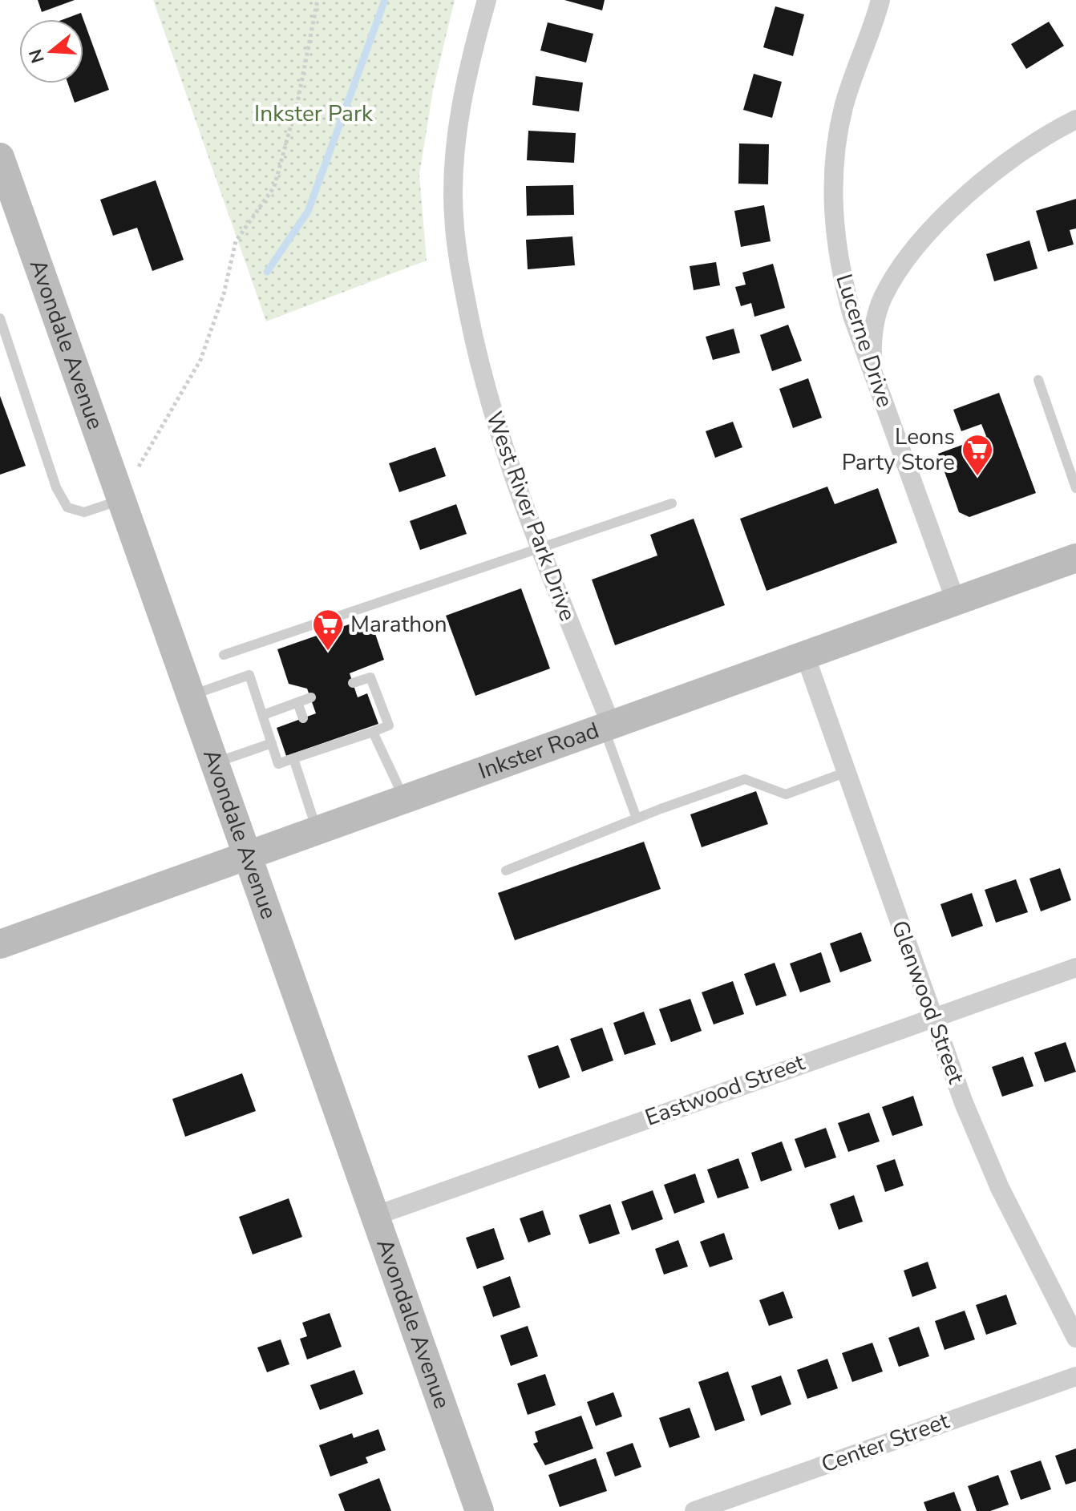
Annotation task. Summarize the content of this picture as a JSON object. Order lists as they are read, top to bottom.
{
  "streets": {
    "street": [
      "Lucerne Drive",
      "Avondale Avenue",
      "West River Park Drive",
      "Inkster Road",
      "Glenwood Street",
      "Eastwood Street",
      "Center Street"
    ]
  },
  "crossings": [
    ["Lucerne Drive", "Inkster Road"],
    ["Avondale Avenue", "Inkster Road"],
    ["Avondale Avenue", "Eastwood Street"],
    ["West River Park Drive", "Inkster Road"],
    ["Inkster Road", "Glenwood Street"],
    ["Glenwood Street", "Eastwood Street"]
  ],
  "parks": ["Inkster Park"],
  "places": {
    "supermarket": ["Leons Party Store", "Marathon"]
  },
  "north": "left"
}
